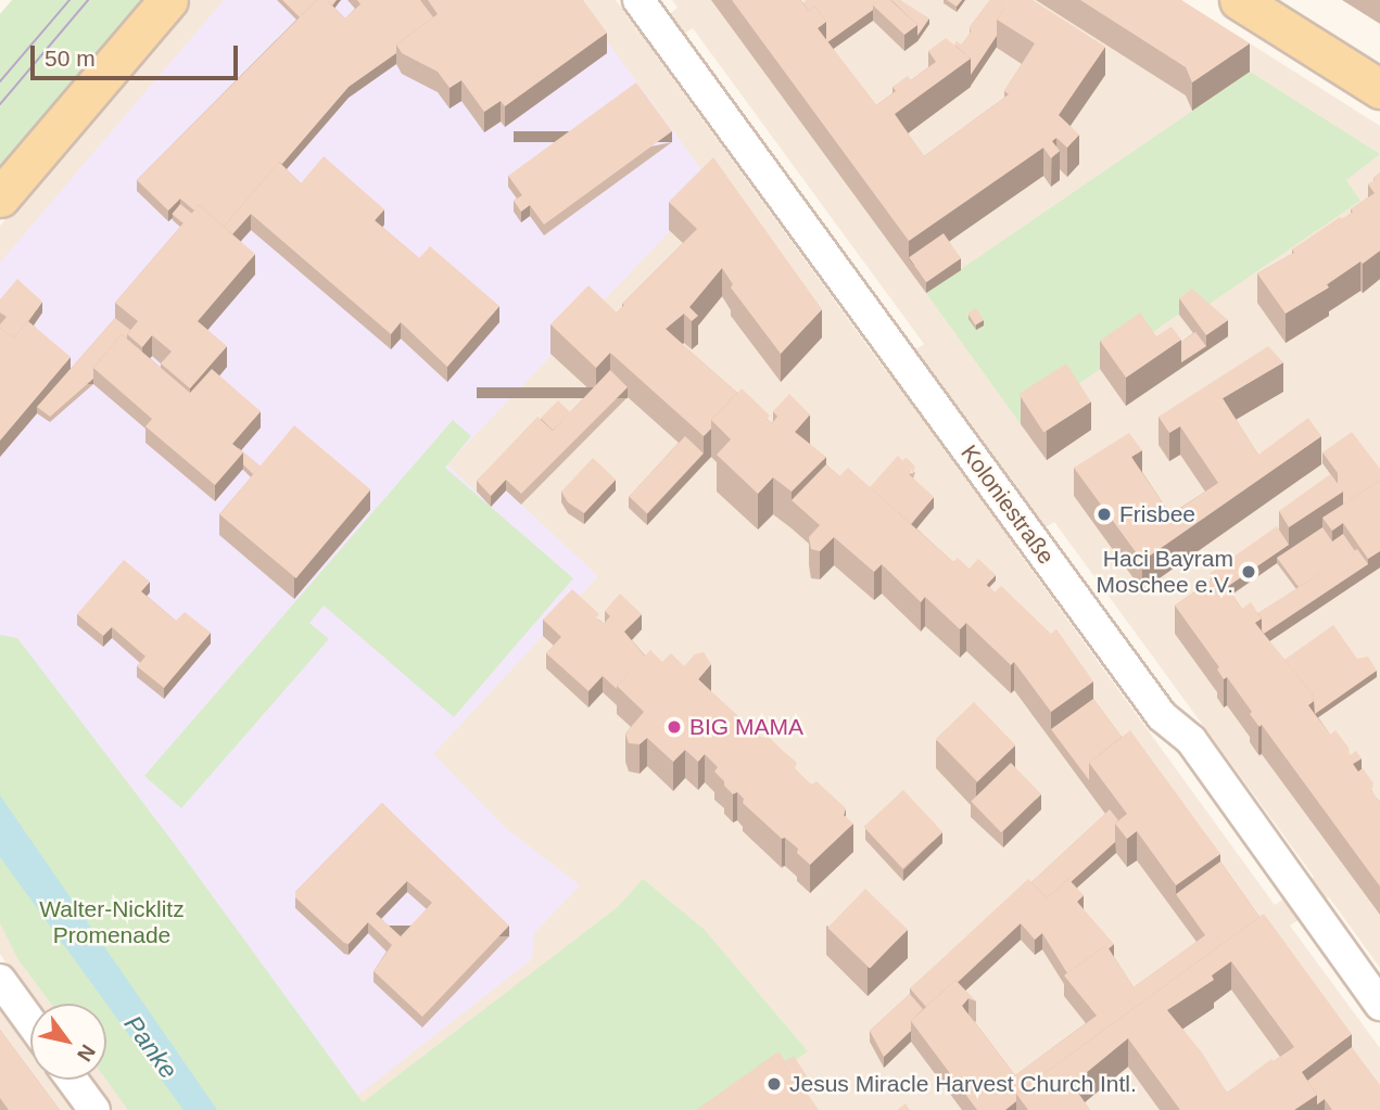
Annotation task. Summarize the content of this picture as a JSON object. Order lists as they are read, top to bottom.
{
  "streets": {
    "street": ["Koloniestraße"]
  },
  "water": ["Panke"],
  "parks": ["Walter-Nicklitz Promenade"],
  "places": [
    "Frisbee",
    "Haci Bayram Moschee e.V.",
    "BIG MAMA",
    "Jesus Miracle Harvest Church Intl."
  ],
  "scale_bar": "50 m",
  "north": "bottom right"
}
